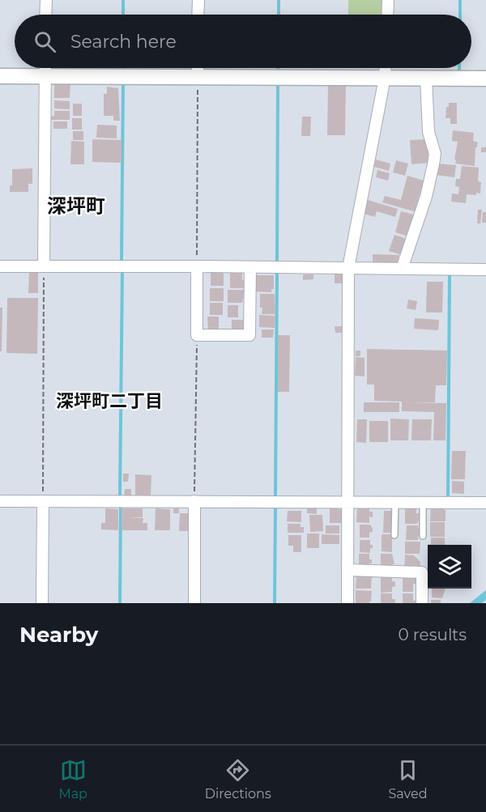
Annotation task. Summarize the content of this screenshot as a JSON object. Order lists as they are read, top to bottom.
{
  "districts": ["深坪町", "深坪町二丁目"],
  "page": {
    "search": "Search here",
    "heading": ["Nearby", "0 results"],
    "nav": ["Map", "Directions", "Saved"]
  }
}
